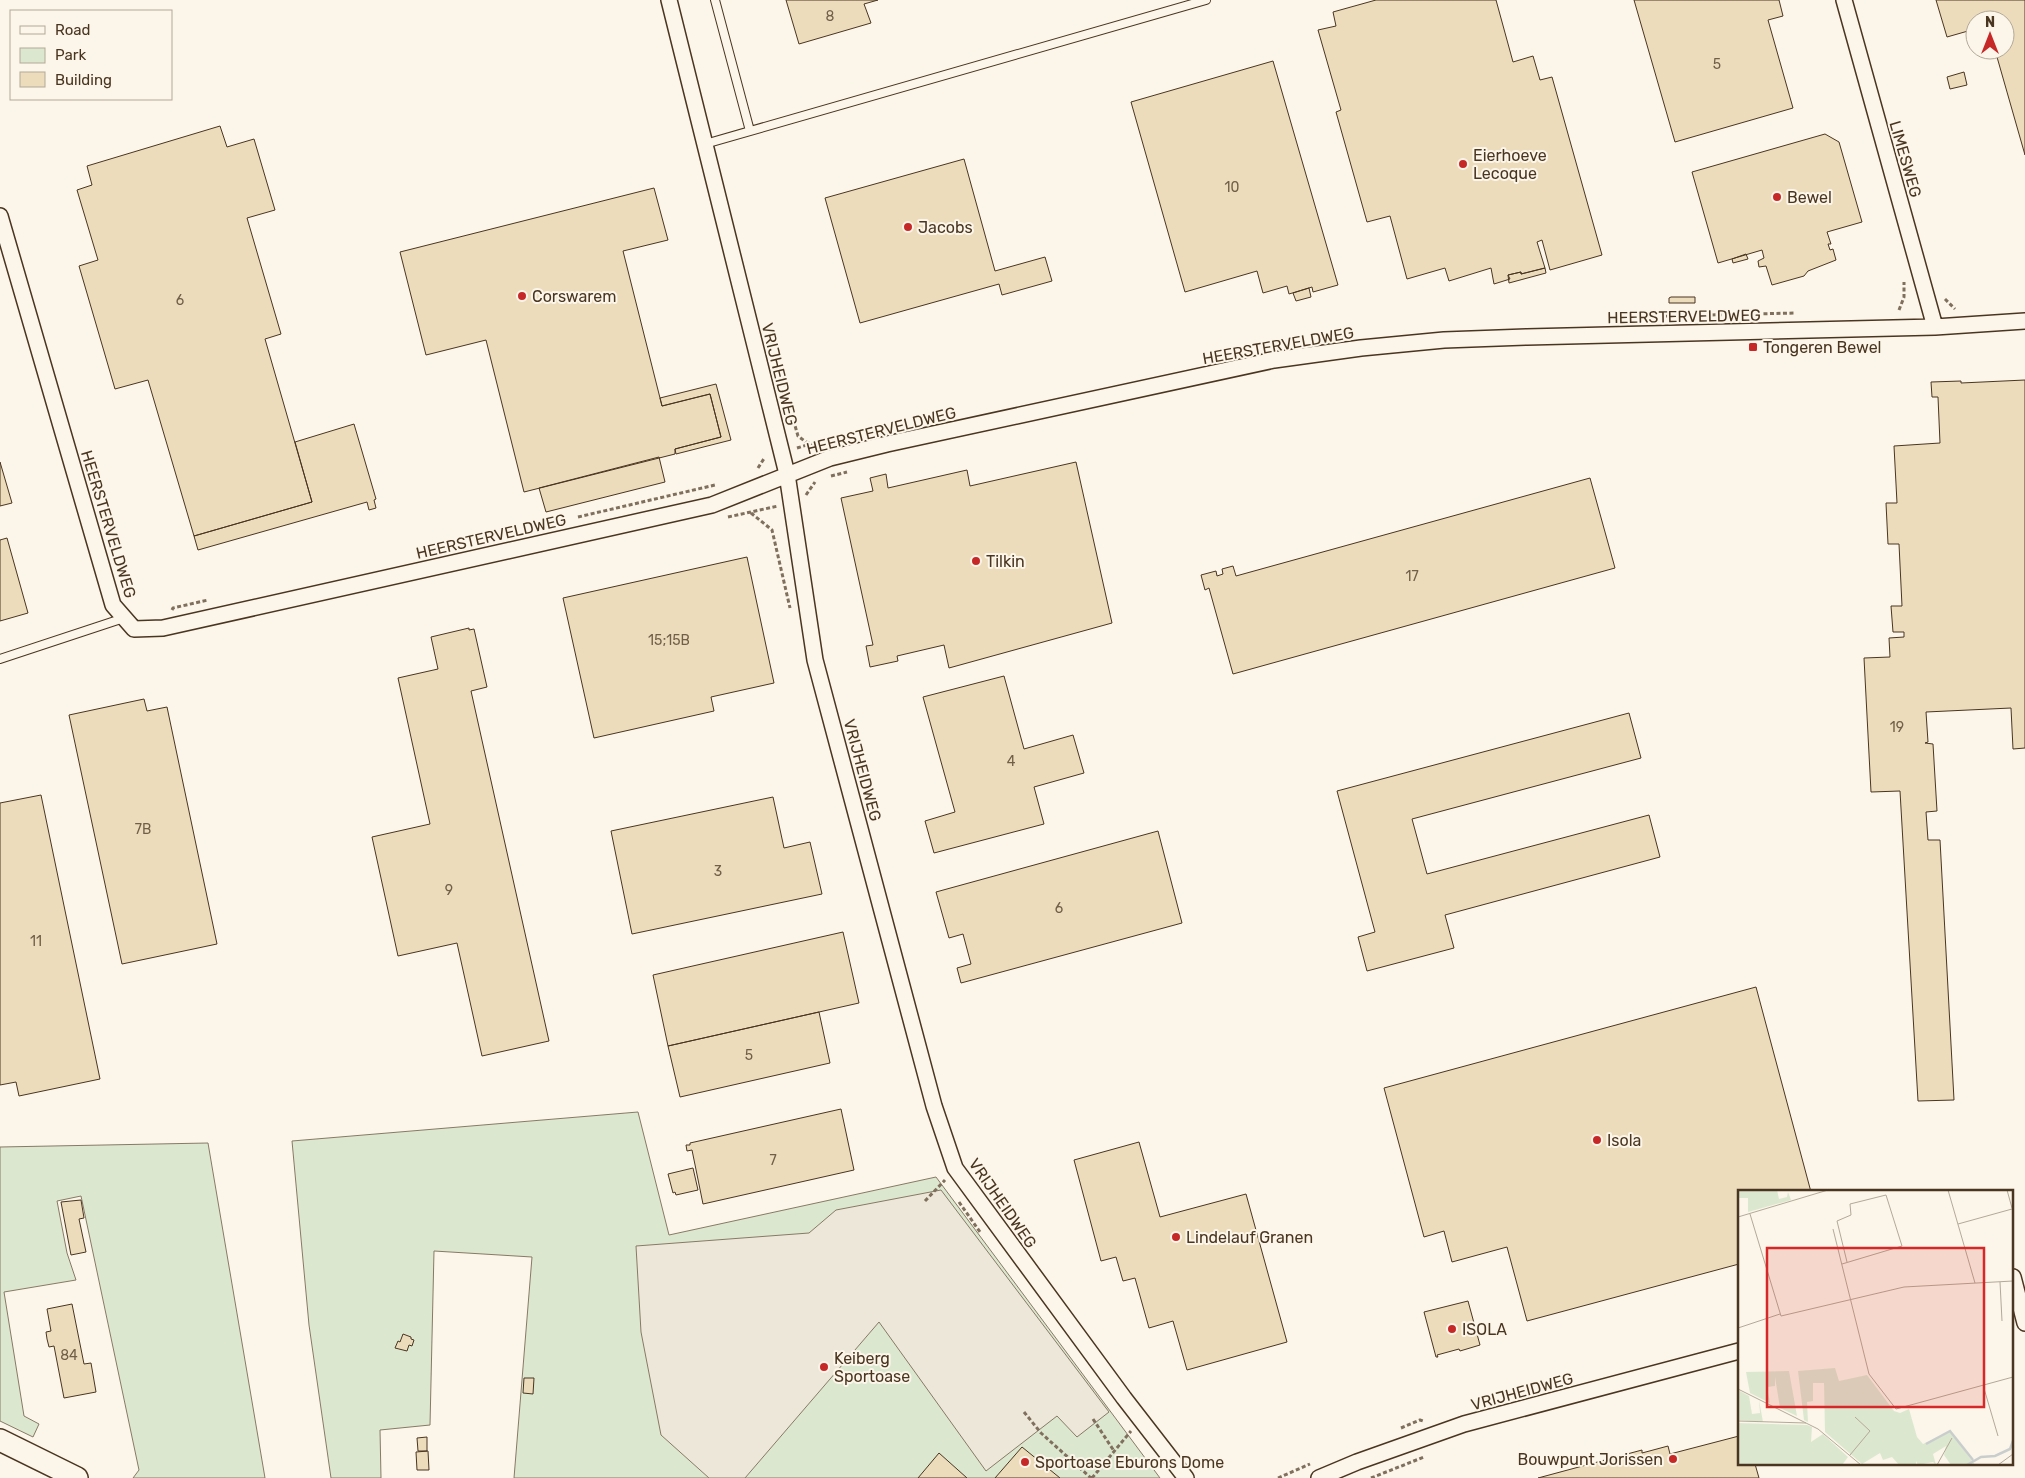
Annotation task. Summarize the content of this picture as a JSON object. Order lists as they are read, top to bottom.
{
  "streets": {
    "street": ["LIMESWEG", "HEERSTERVELDWEG", "VRIJHEIDWEG"]
  },
  "crossings": [
    ["LIMESWEG", "HEERSTERVELDWEG"],
    ["HEERSTERVELDWEG", "VRIJHEIDWEG"]
  ],
  "places": {
    "other": [
      "Eierhoeve Lecoque",
      "Bewel",
      "Jacobs",
      "Corswarem",
      "Tilkin",
      "Isola",
      "Lindelauf Granen",
      "ISOLA",
      "Keiberg Sportoase",
      "Bouwpunt Jorissen",
      "Sportoase Eburons Dome"
    ],
    "transit": ["Tongeren Bewel"]
  },
  "house_numbers": [
    "8",
    "5",
    "10",
    "6",
    "17",
    "15;15B",
    "19",
    "4",
    "7B",
    "3",
    "9",
    "6",
    "11",
    "5",
    "7",
    "84"
  ],
  "legend": ["Road", "Park", "Building"],
  "north": "top"
}
